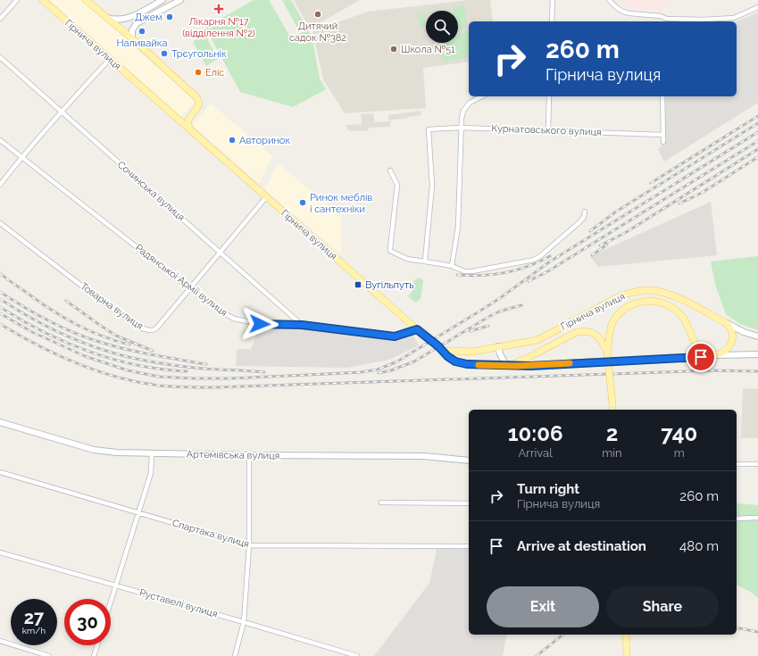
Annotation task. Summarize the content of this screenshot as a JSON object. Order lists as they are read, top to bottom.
{
  "streets": {
    "main road": ["Гірнича вулиця", "Артемівська вулиця"],
    "street": [
      "Курнатовського вулиця",
      "Сочинська вулиця",
      "Радянської Армії вулиця",
      "Товарна вулиця",
      "Спартака вулиця",
      "Руставелі вулиця"
    ]
  },
  "crossings": [
    ["Гірнича вулиця", "Радянської Армії вулиця"],
    ["Гірнича вулиця", "Товарна вулиця"],
    ["Сочинська вулиця", "Радянської Армії вулиця"],
    ["Сочинська вулиця", "Товарна вулиця"],
    ["Радянської Армії вулиця", "Товарна вулиця"]
  ],
  "places": {
    "health": ["Лікарня №17 (відділення №2)"],
    "other": [
      "Дитячий садок №382",
      "Джем",
      "Наливайка",
      "Школа №51",
      "Трєугольнік",
      "Еліс",
      "Авторинок",
      "Ринок меблів і сантехніки"
    ],
    "transit": ["Вугільпуть"]
  },
  "page": {
    "turn": ["260 m", "Гірнича вулиця"],
    "eta": [
      "10:06",
      "Arrival",
      "2",
      "min",
      "740",
      "m"
    ],
    "list": [
      {
        "name": "Turn right",
        "note": "Гірнича вулиця",
        "value": "260 m"
      },
      {
        "name": "Arrive at destination",
        "value": "480 m"
      }
    ],
    "buttons": ["Exit", "Share"],
    "speed": "27 km/h",
    "limit": "30"
  }
}
